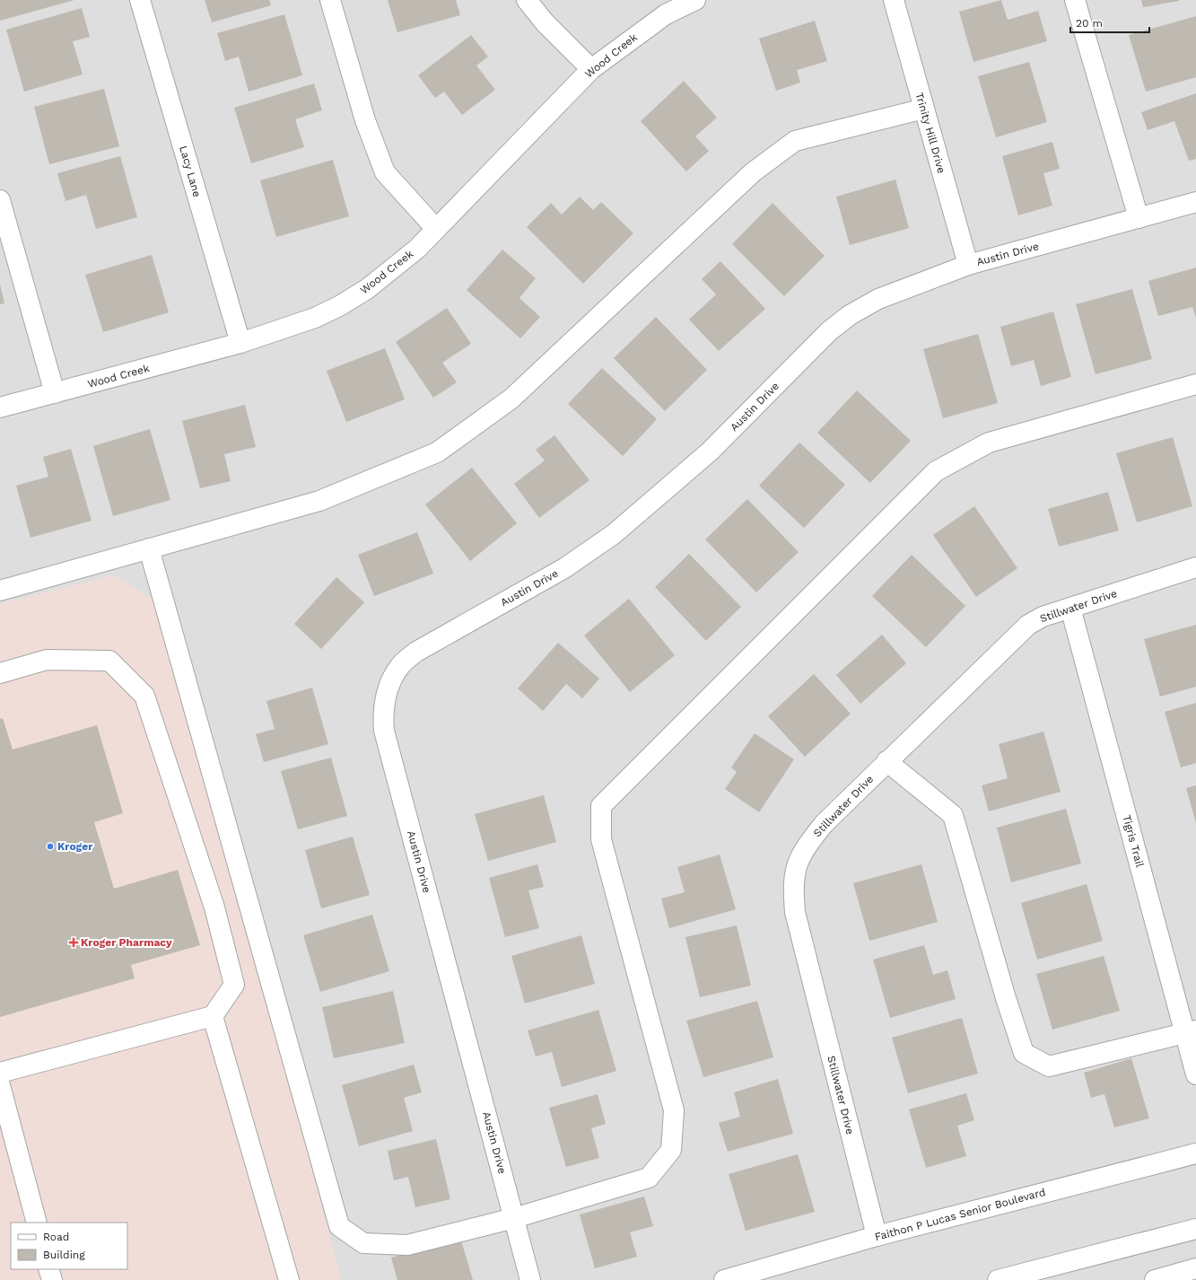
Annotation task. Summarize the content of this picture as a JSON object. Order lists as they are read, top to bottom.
{
  "streets": {
    "street": [
      "Wood Creek",
      "Trinity Hill Drive",
      "Lacy Lane",
      "Austin Drive",
      "Stillwater Drive",
      "Tigris Trail",
      "Faithon P Lucas Senior Boulevard"
    ]
  },
  "crossings": [
    ["Wood Creek", "Lacy Lane"],
    ["Trinity Hill Drive", "Austin Drive"],
    ["Stillwater Drive", "Tigris Trail"],
    ["Stillwater Drive", "Faithon P Lucas Senior Boulevard"]
  ],
  "places": {
    "other": ["Kroger"],
    "health": ["Kroger Pharmacy"]
  },
  "legend": ["Road", "Building"],
  "scale_bar": "20 m"
}
